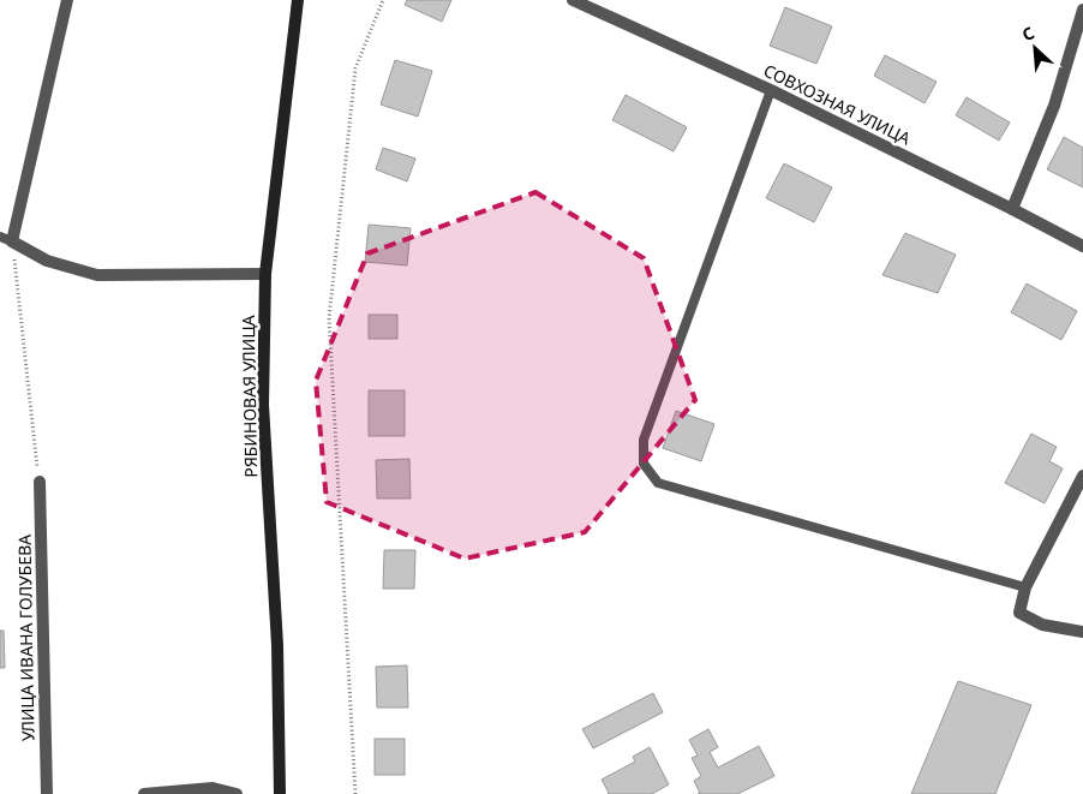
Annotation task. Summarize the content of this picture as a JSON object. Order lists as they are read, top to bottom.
{
  "streets": {
    "main road": ["РЯБИНОВАЯ УЛИЦА"],
    "street": ["СОВХОЗНАЯ УЛИЦА", "УЛИЦА ИВАНА ГОЛУБЕВА"]
  },
  "north": "top left"
}
